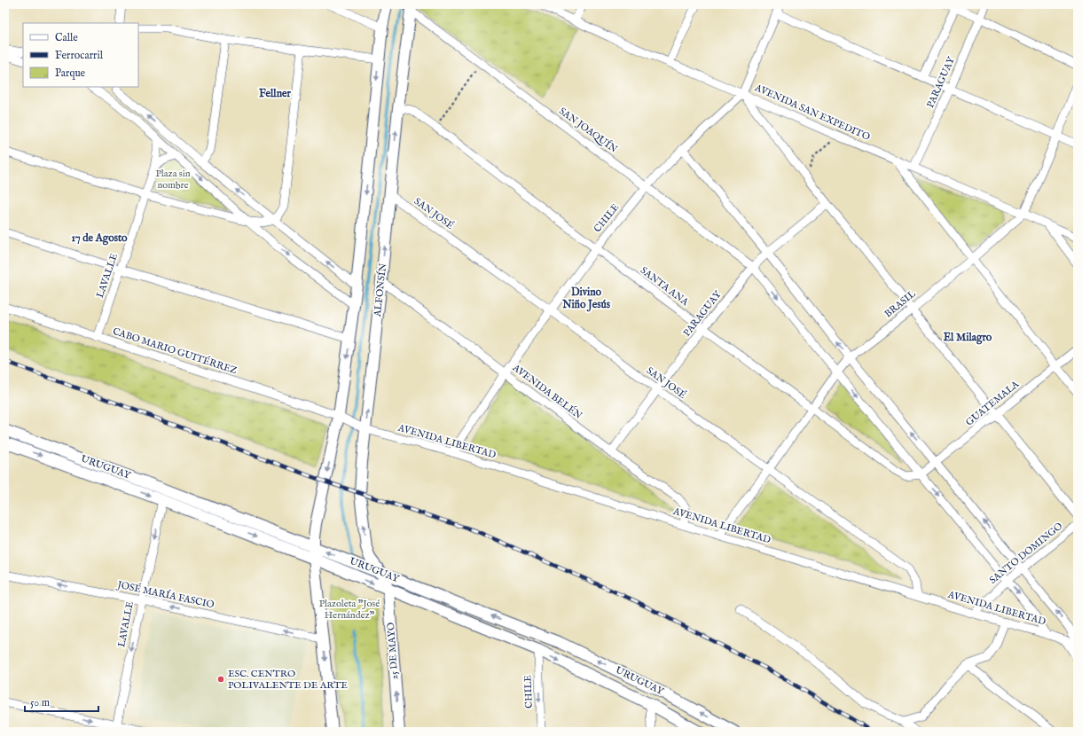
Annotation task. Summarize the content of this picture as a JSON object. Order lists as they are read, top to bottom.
{
  "streets": {
    "street": [
      "PARAGUAY",
      "AVENIDA SAN EXPEDITO",
      "SAN JOAQUÍN",
      "SAN JOSÉ",
      "CHILE",
      "LAVALLE",
      "SANTA ANA",
      "ALFONSÍN",
      "BRASIL",
      "CABO MARIO GUITÉRREZ",
      "AVENIDA BELÉN",
      "GUATEMALA",
      "AVENIDA LIBERTAD",
      "URUGUAY",
      "SANTO DOMINGO",
      "JOSÉ MARÍA FASCIO",
      "25 DE MAYO"
    ]
  },
  "crossings": [
    ["PARAGUAY", "AVENIDA SAN EXPEDITO"],
    ["PARAGUAY", "SAN JOAQUÍN"],
    ["PARAGUAY", "SAN JOSÉ"],
    ["PARAGUAY", "SANTA ANA"],
    ["PARAGUAY", "AVENIDA BELÉN"],
    ["AVENIDA SAN EXPEDITO", "CHILE"],
    ["AVENIDA SAN EXPEDITO", "BRASIL"],
    ["SAN JOAQUÍN", "CHILE"],
    ["SAN JOAQUÍN", "SANTA ANA"],
    ["SAN JOAQUÍN", "ALFONSÍN"],
    ["SAN JOAQUÍN", "BRASIL"],
    ["SAN JOAQUÍN", "GUATEMALA"],
    ["SAN JOAQUÍN", "AVENIDA LIBERTAD"],
    ["SAN JOAQUÍN", "SANTO DOMINGO"],
    ["SAN JOSÉ", "CHILE"],
    ["SAN JOSÉ", "ALFONSÍN"],
    ["SAN JOSÉ", "BRASIL"],
    ["SAN JOSÉ", "AVENIDA LIBERTAD"],
    ["CHILE", "SANTA ANA"],
    ["CHILE", "AVENIDA BELÉN"],
    ["CHILE", "AVENIDA LIBERTAD"],
    ["CHILE", "URUGUAY"],
    ["LAVALLE", "CABO MARIO GUITÉRREZ"],
    ["LAVALLE", "URUGUAY"],
    ["LAVALLE", "JOSÉ MARÍA FASCIO"],
    ["SANTA ANA", "ALFONSÍN"],
    ["SANTA ANA", "BRASIL"],
    ["SANTA ANA", "GUATEMALA"],
    ["ALFONSÍN", "CABO MARIO GUITÉRREZ"],
    ["ALFONSÍN", "AVENIDA BELÉN"],
    ["ALFONSÍN", "AVENIDA LIBERTAD"],
    ["ALFONSÍN", "URUGUAY"],
    ["ALFONSÍN", "25 DE MAYO"],
    ["BRASIL", "AVENIDA LIBERTAD"],
    ["CABO MARIO GUITÉRREZ", "AVENIDA LIBERTAD"],
    ["AVENIDA BELÉN", "AVENIDA LIBERTAD"],
    ["AVENIDA LIBERTAD", "SANTO DOMINGO"],
    ["URUGUAY", "25 DE MAYO"]
  ],
  "one_way": ["LAVALLE", "JOSÉ MARÍA FASCIO"],
  "districts": [
    "Fellner",
    "17 de Agosto",
    "Divino Niño Jesús",
    "El Milagro"
  ],
  "parks": ["Plaza sin nombre", "Plazoleta \"José Hernández\""],
  "places": ["ESC. CENTRO POLIVALENTE DE ARTE"],
  "legend": ["Calle", "Ferrocarril", "Parque"],
  "scale_bar": "50 m"
}
